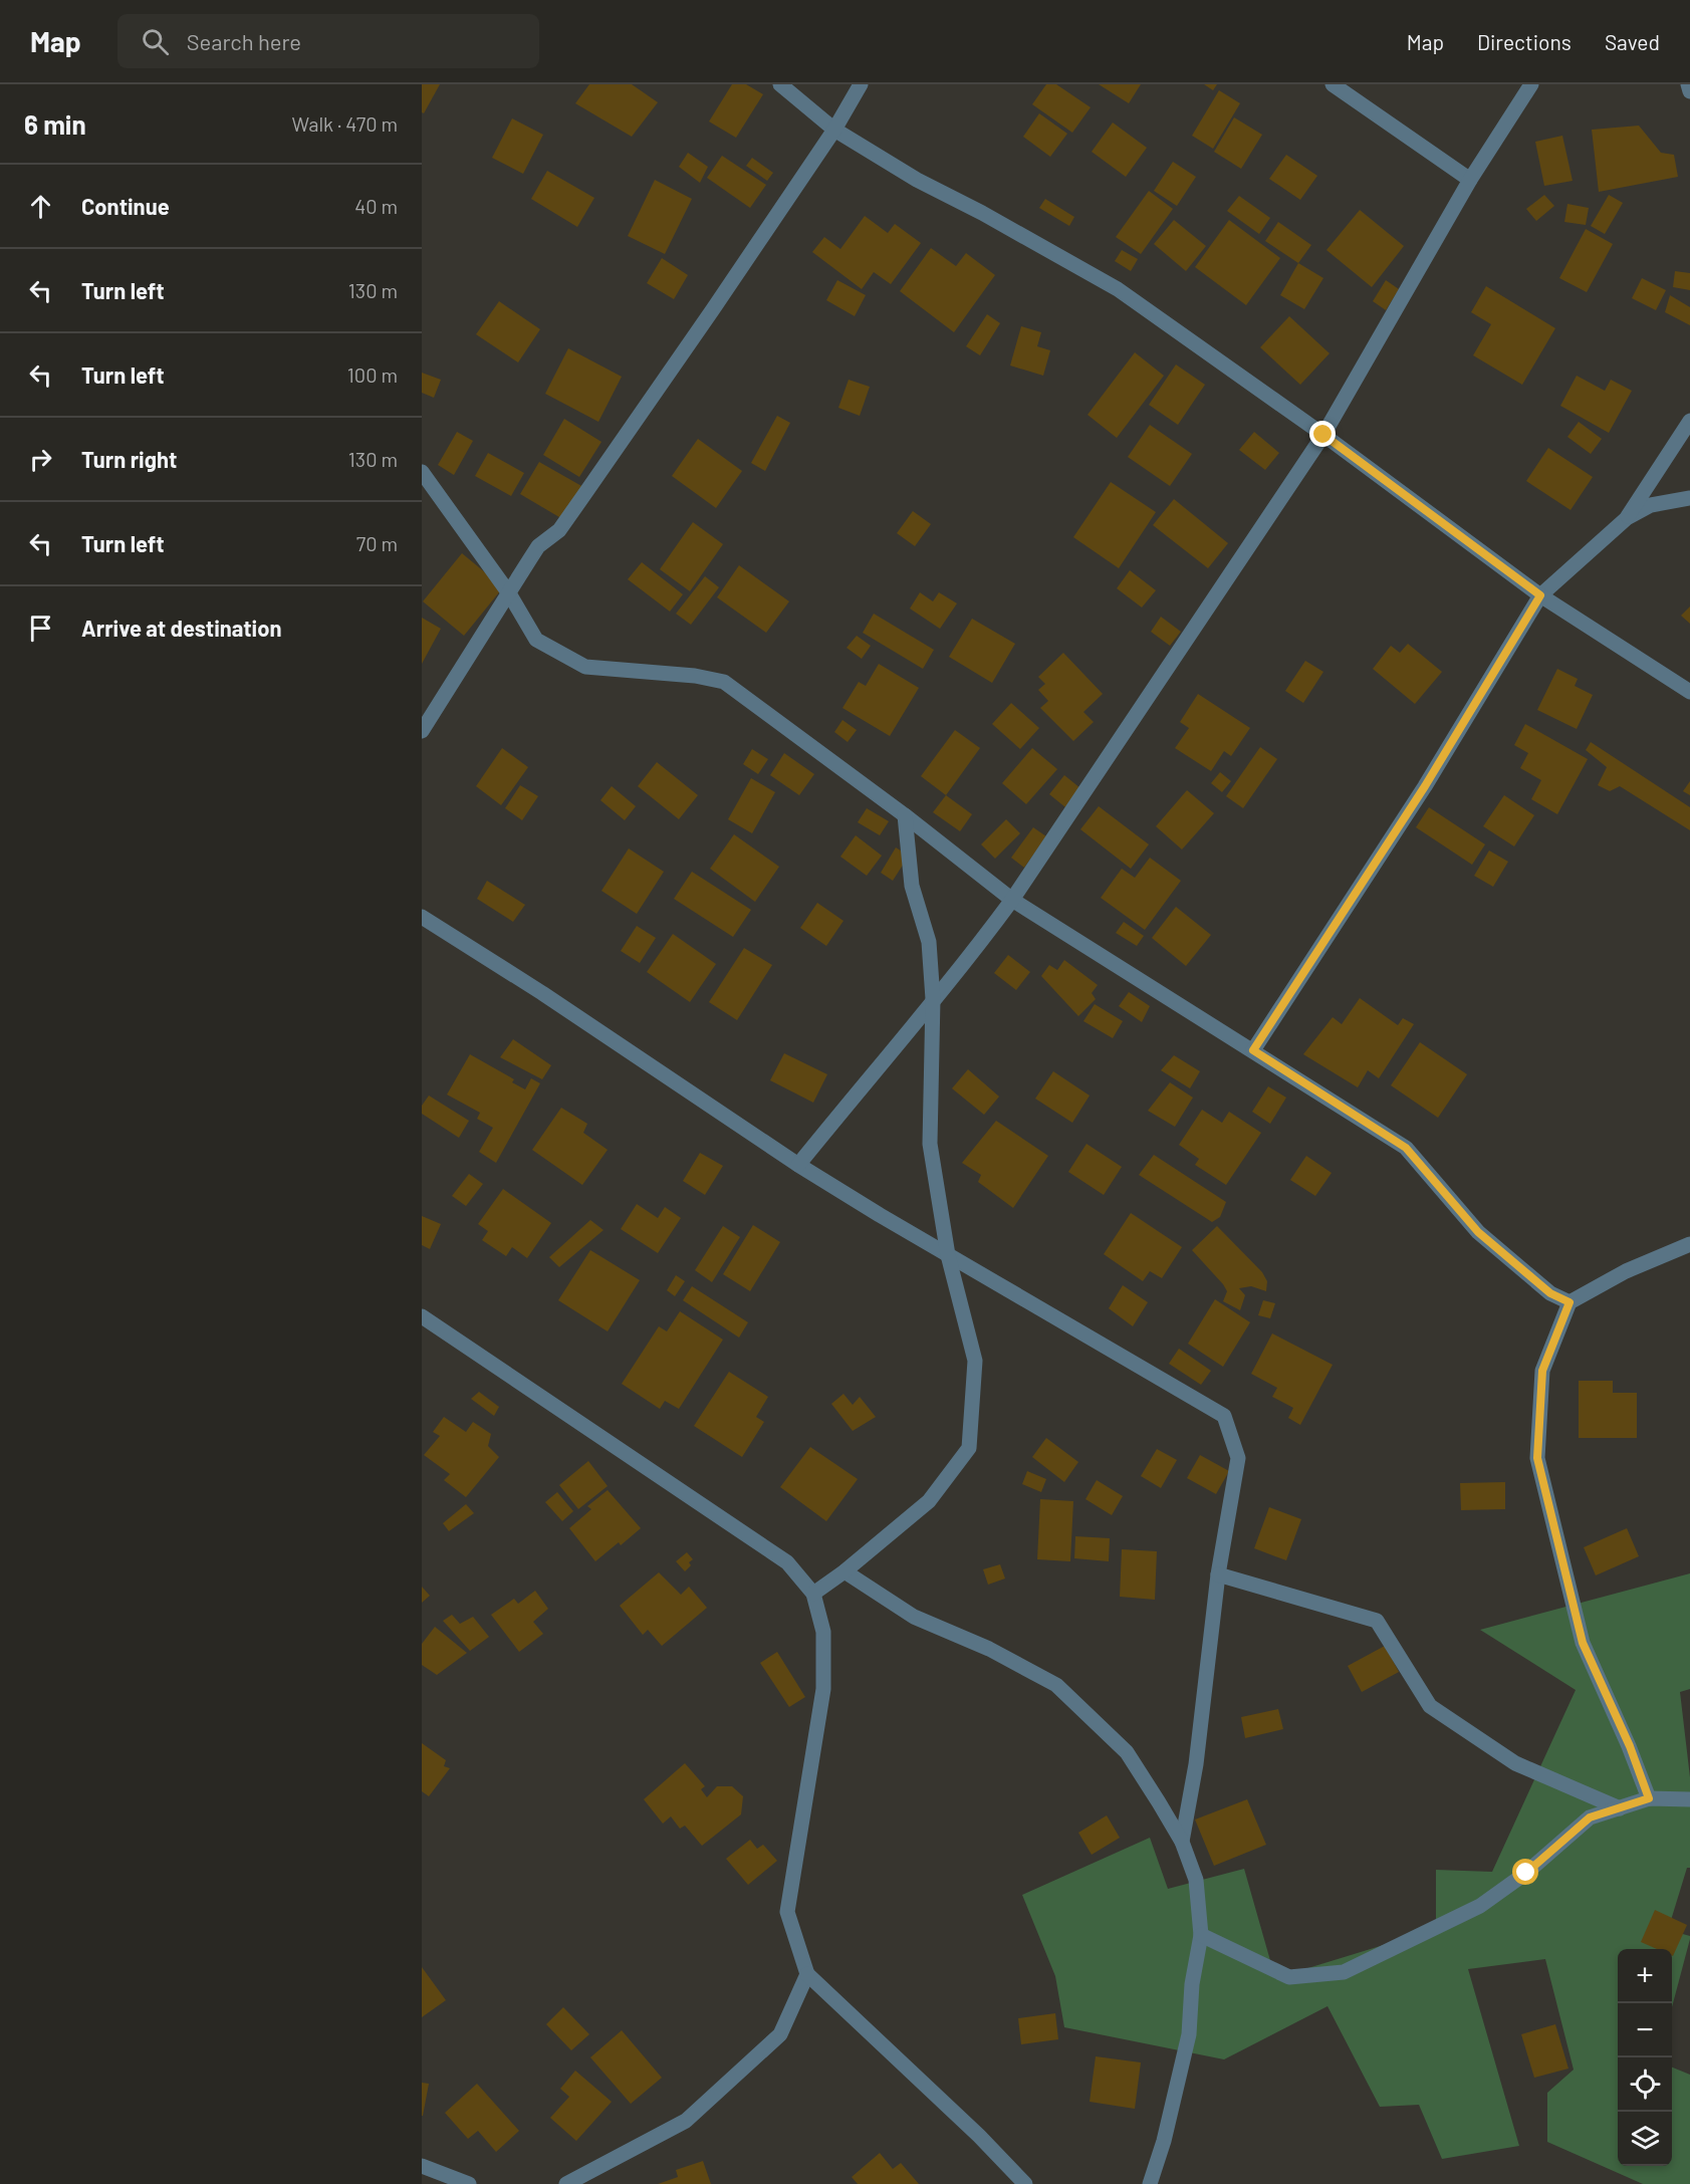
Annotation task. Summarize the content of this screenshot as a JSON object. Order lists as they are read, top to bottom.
{
  "page": {
    "header": "Map",
    "search": "Search here",
    "nav": ["Map", "Directions", "Saved"],
    "heading": ["6 min", "Walk · 470 m"],
    "list": [
      ["Continue", "40 m"],
      ["Turn left", "130 m"],
      ["Turn left", "100 m"],
      ["Turn right", "130 m"],
      ["Turn left", "70 m"],
      "Arrive at destination"
    ],
    "map_buttons": ["+", "−"]
  }
}
